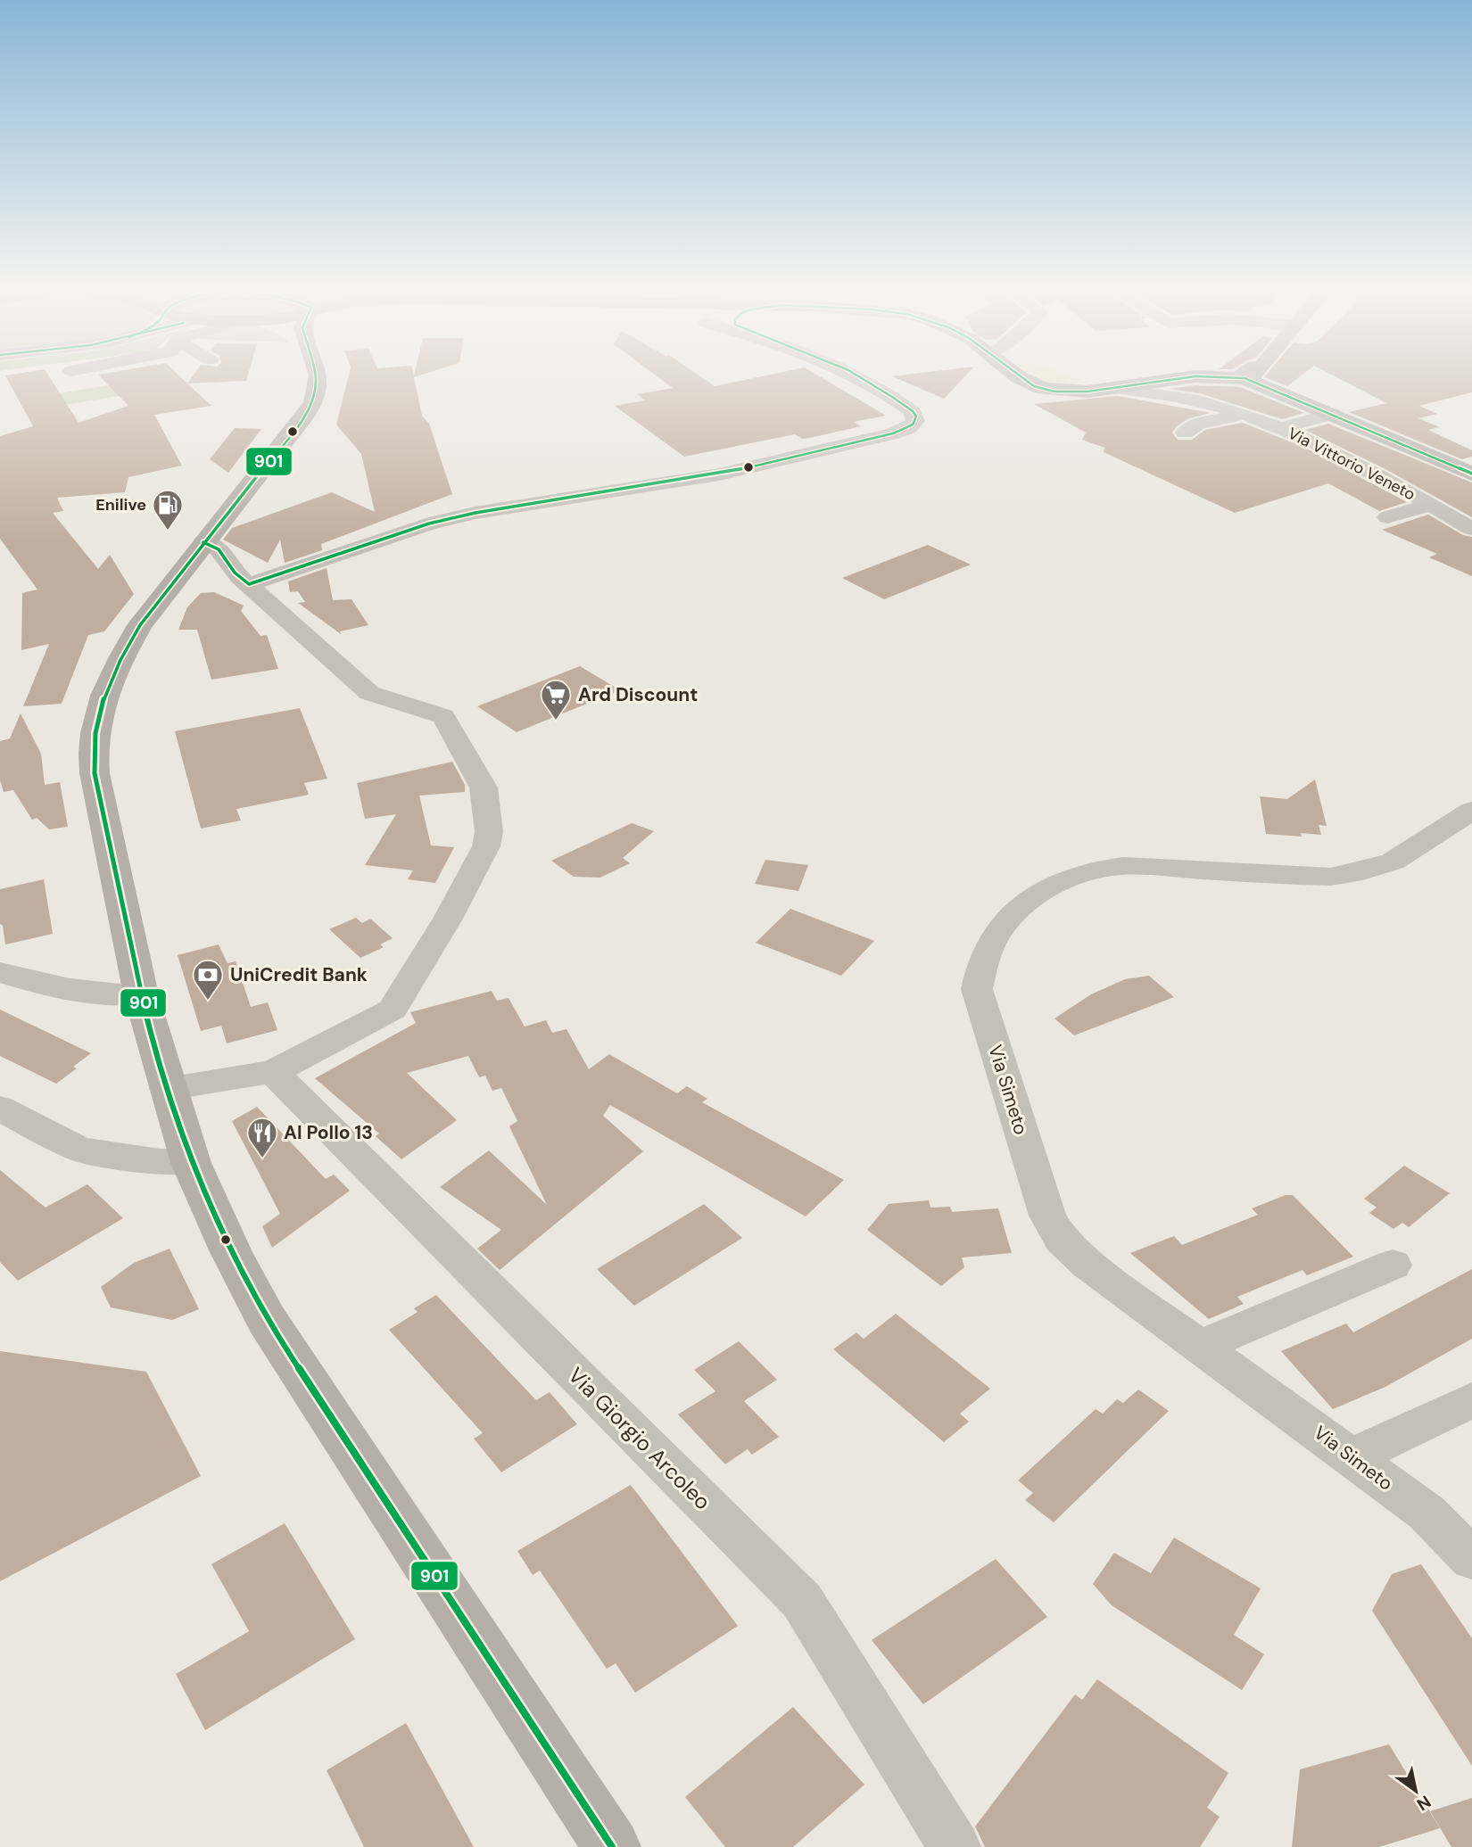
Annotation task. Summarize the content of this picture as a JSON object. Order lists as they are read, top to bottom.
{
  "streets": {
    "street": ["Via Vittorio Veneto", "Via Simeto", "Via Giorgio Arcoleo"]
  },
  "places": {
    "fuel station": ["Enilive"],
    "supermarket": ["Ard Discount"],
    "bank": ["UniCredit Bank"],
    "restaurant": ["Al Pollo 13"]
  },
  "lines": ["transit line 901"],
  "north": "bottom right"
}
